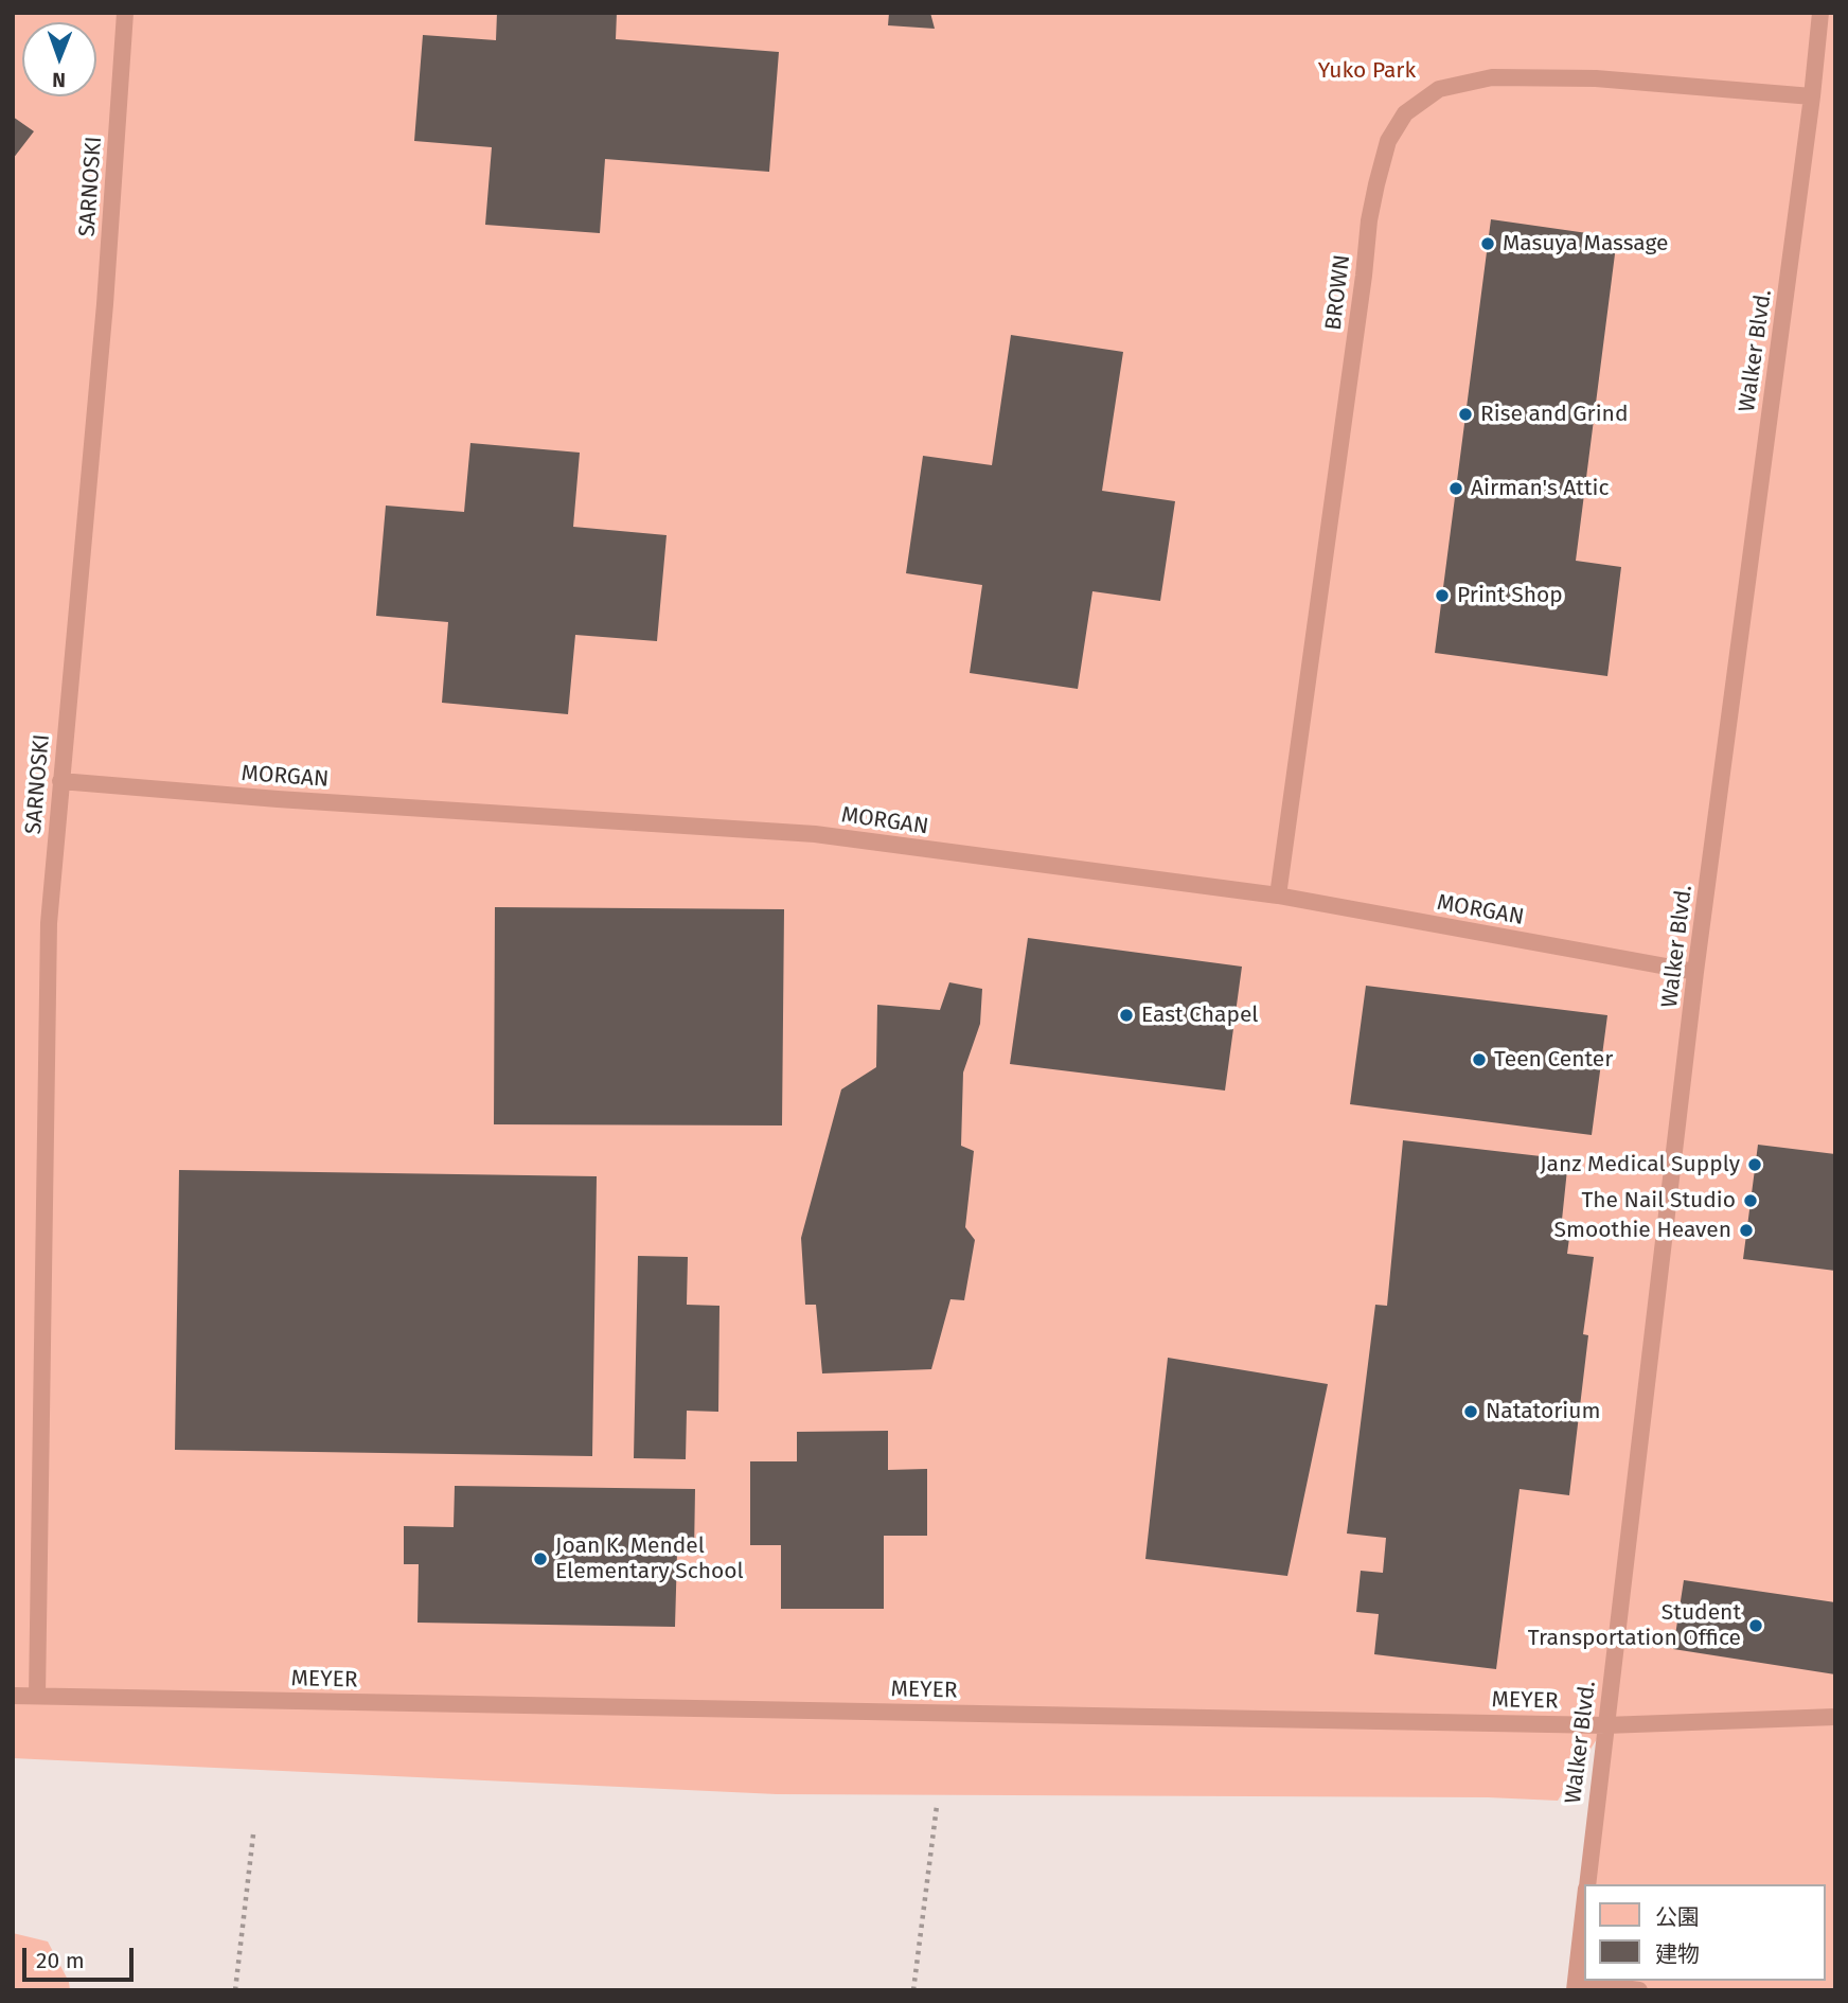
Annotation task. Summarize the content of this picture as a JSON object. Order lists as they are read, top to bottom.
{
  "streets": {
    "lane": [
      "SARNOSKI",
      "BROWN",
      "Walker Blvd.",
      "MORGAN",
      "MEYER"
    ]
  },
  "crossings": [
    ["SARNOSKI", "MORGAN"],
    ["SARNOSKI", "MEYER"],
    ["BROWN", "Walker Blvd."],
    ["BROWN", "MORGAN"],
    ["Walker Blvd.", "MORGAN"],
    ["Walker Blvd.", "MEYER"]
  ],
  "parks": ["Yuko Park"],
  "places": [
    "Masuya Massage",
    "Rise and Grind",
    "Airman's Attic",
    "Print Shop",
    "East Chapel",
    "Teen Center",
    "Janz Medical Supply",
    "The Nail Studio",
    "Smoothie Heaven",
    "Natatorium",
    "Joan K. Mendel Elementary School",
    "Student Transportation Office"
  ],
  "legend": ["公園", "建物"],
  "scale_bar": "20 m",
  "north": "bottom"
}
